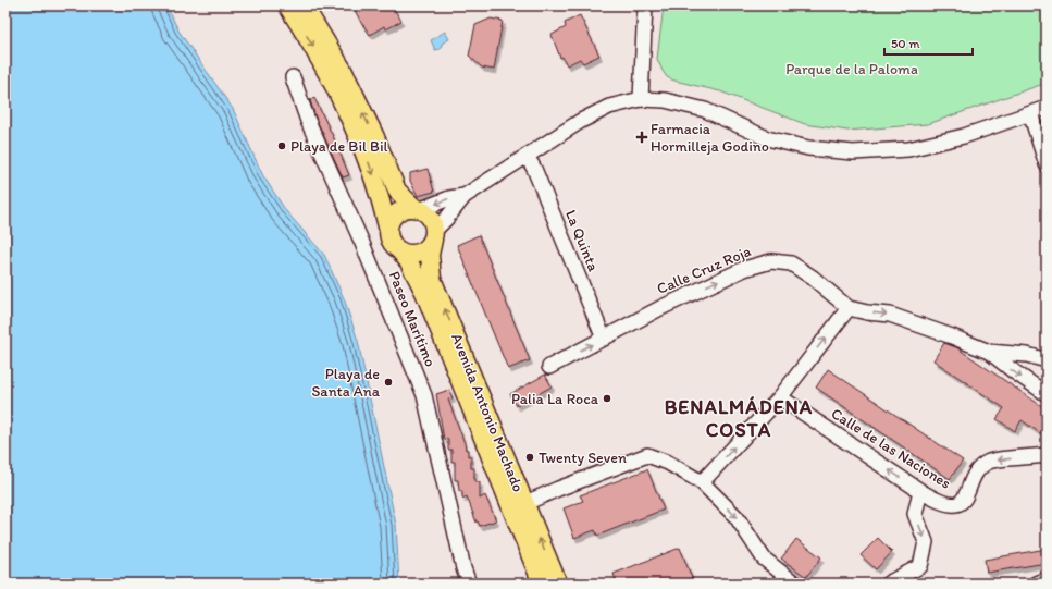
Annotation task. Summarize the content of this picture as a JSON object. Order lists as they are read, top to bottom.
{
  "streets": {
    "main road": ["Avenida Antonio Machado"],
    "street": [
      "La Quinta",
      "Calle Cruz Roja",
      "Paseo Marítimo",
      "Calle de las Naciones"
    ]
  },
  "crossings": [
    ["La Quinta", "Calle Cruz Roja"]
  ],
  "one_way": ["Calle de las Naciones"],
  "districts": ["BENALMÁDENA COSTA"],
  "parks": ["Parque de la Paloma"],
  "places": {
    "health": ["Farmacia Hormilleja Godino"],
    "other": [
      "Playa de Bil Bil",
      "Playa de Santa Ana",
      "Palia La Roca",
      "Twenty Seven"
    ]
  },
  "scale_bar": "50 m"
}
